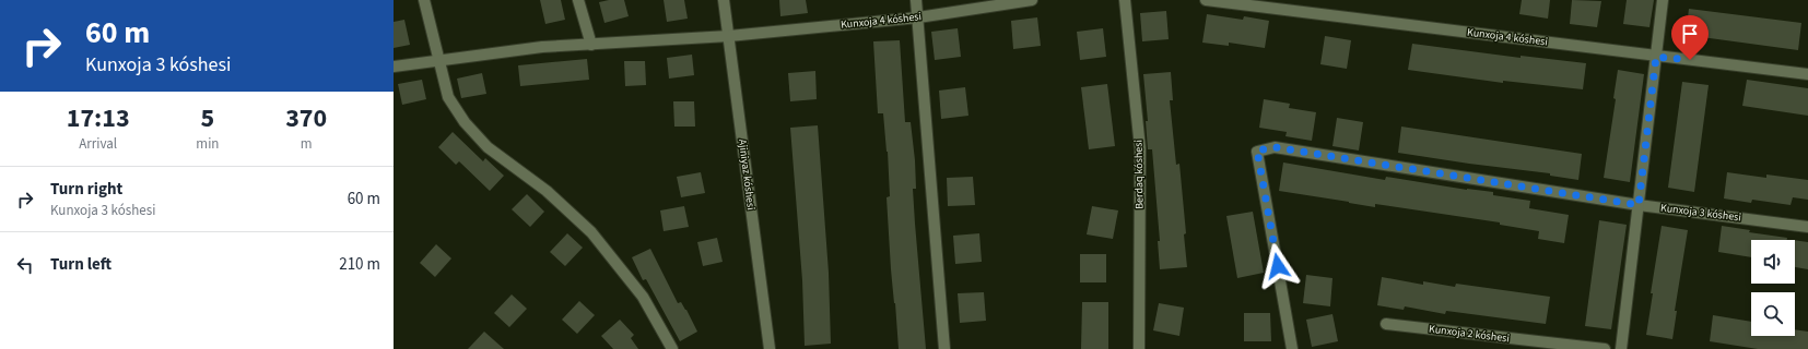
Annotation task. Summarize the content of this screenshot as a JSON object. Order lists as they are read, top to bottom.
{
  "streets": {
    "street": [
      "Kunxoja 4 kóshesi",
      "Ajiniyaz kóshesi",
      "Berdaq kóshesi",
      "Kunxoja 3 kóshesi",
      "Kunxoja 2 kóshesi"
    ]
  },
  "crossings": [
    ["Kunxoja 4 kóshesi", "Ajiniyaz kóshesi"]
  ],
  "page": {
    "turn": ["60 m", "Kunxoja 3 kóshesi"],
    "eta": [
      "17:13",
      "Arrival",
      "5",
      "min",
      "370",
      "m"
    ],
    "list": [
      {
        "name": "Turn right",
        "note": "Kunxoja 3 kóshesi",
        "value": "60 m"
      },
      {
        "name": "Turn left",
        "value": "210 m"
      }
    ]
  }
}
